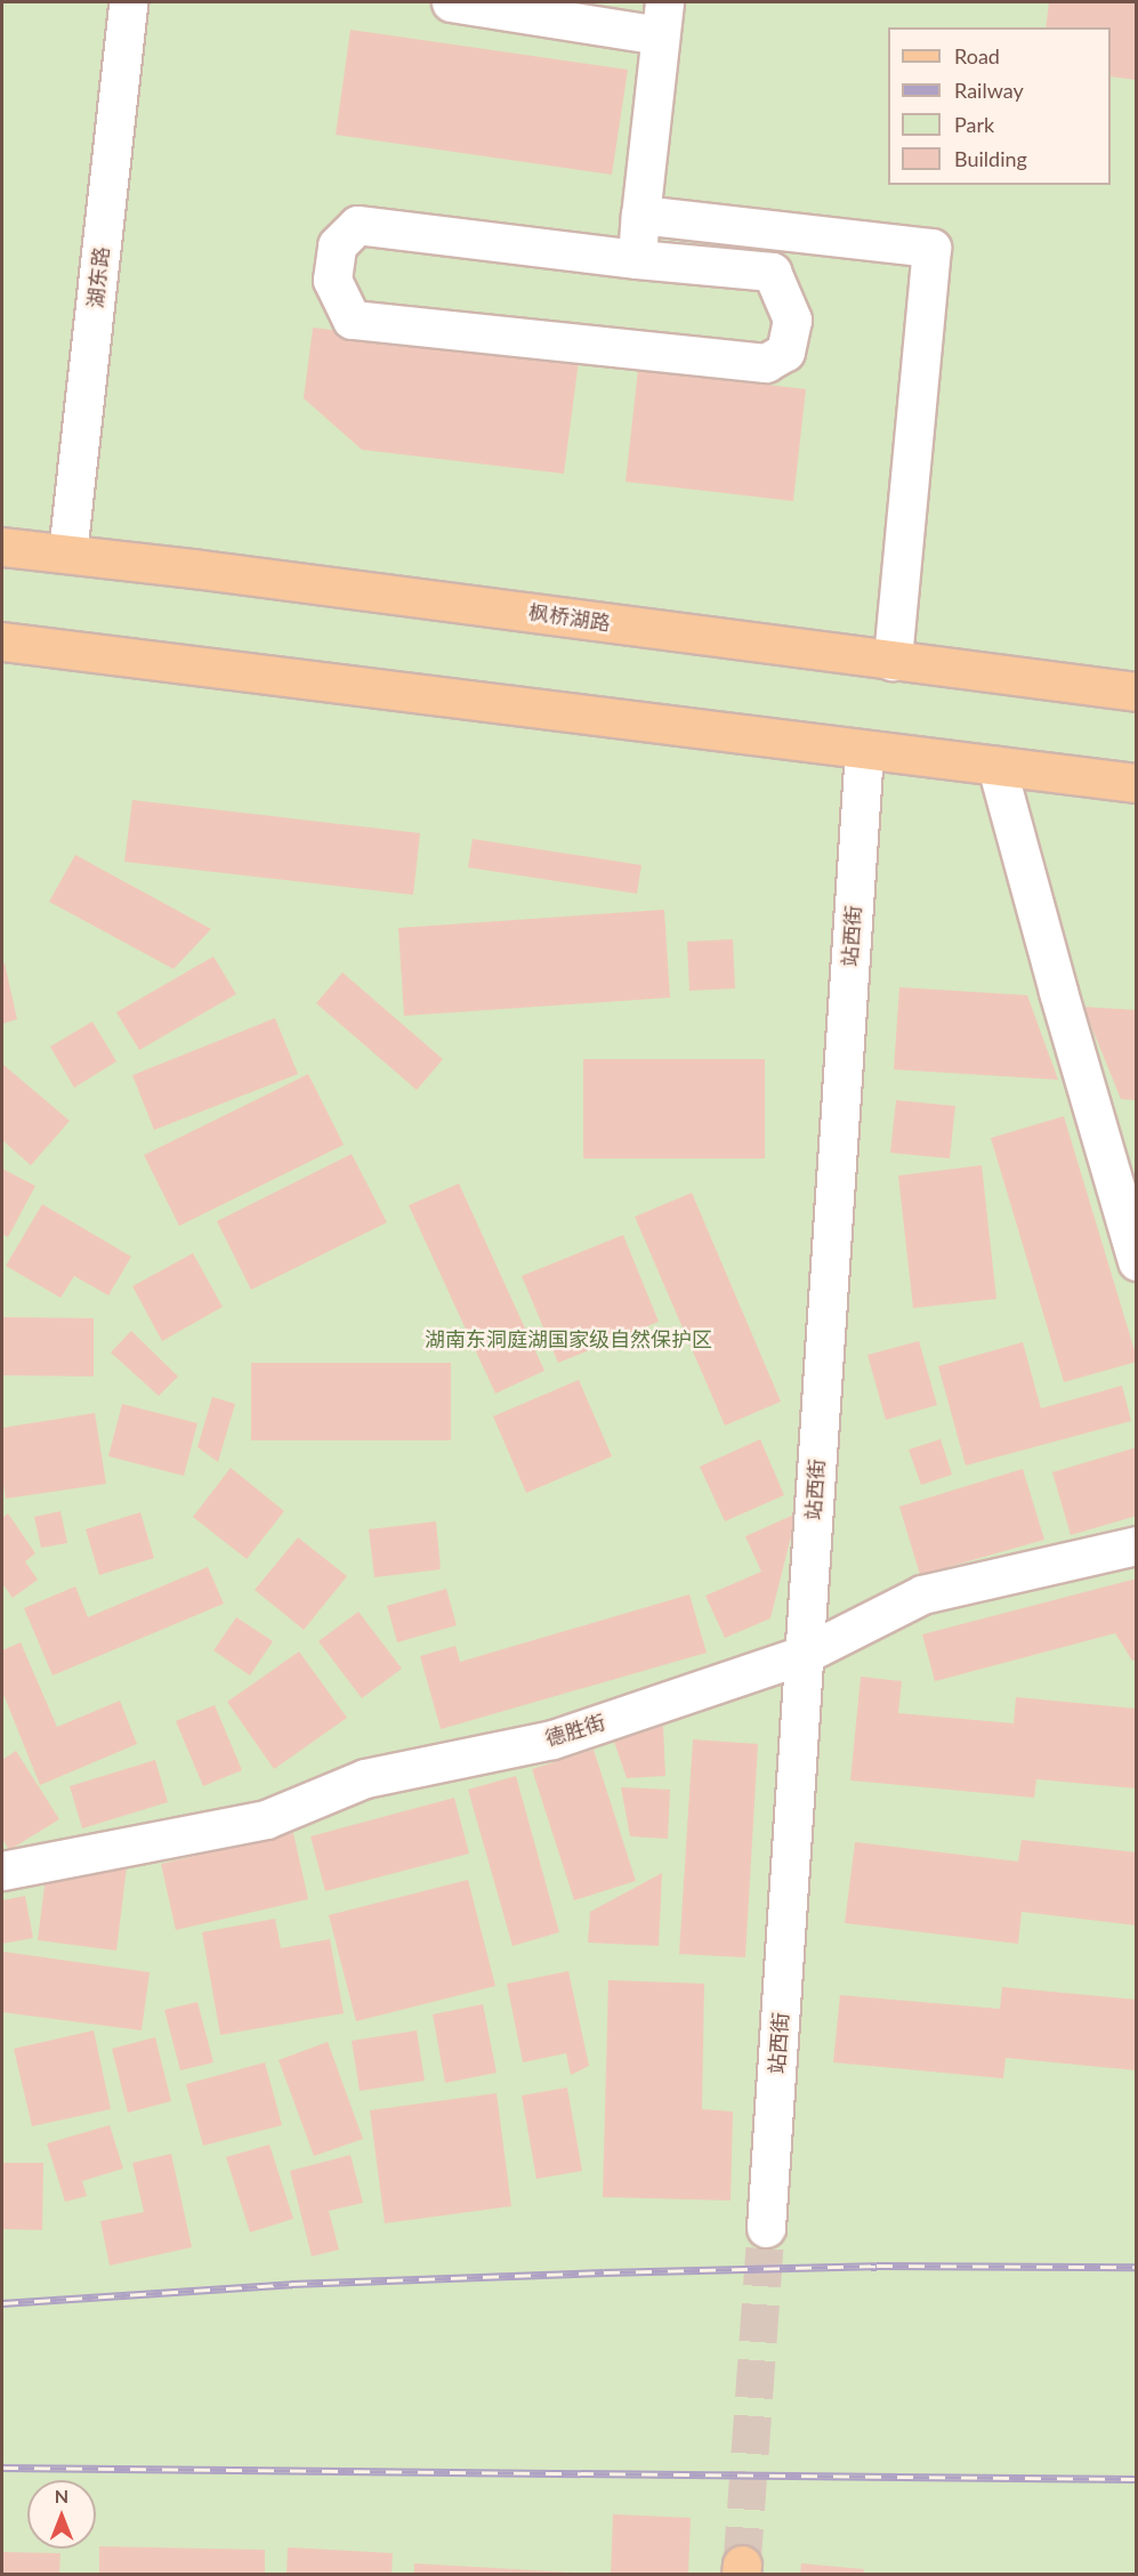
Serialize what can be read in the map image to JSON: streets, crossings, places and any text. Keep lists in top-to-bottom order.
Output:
{
  "streets": {
    "main road": ["枫桥湖路"],
    "street": ["湖东路", "站西街", "德胜街"]
  },
  "crossings": [
    ["湖东路", "枫桥湖路"],
    ["站西街", "德胜街"]
  ],
  "parks": ["湖南东洞庭湖国家级自然保护区"],
  "legend": [
    "Road",
    "Railway",
    "Park",
    "Building"
  ],
  "north": "top"
}
